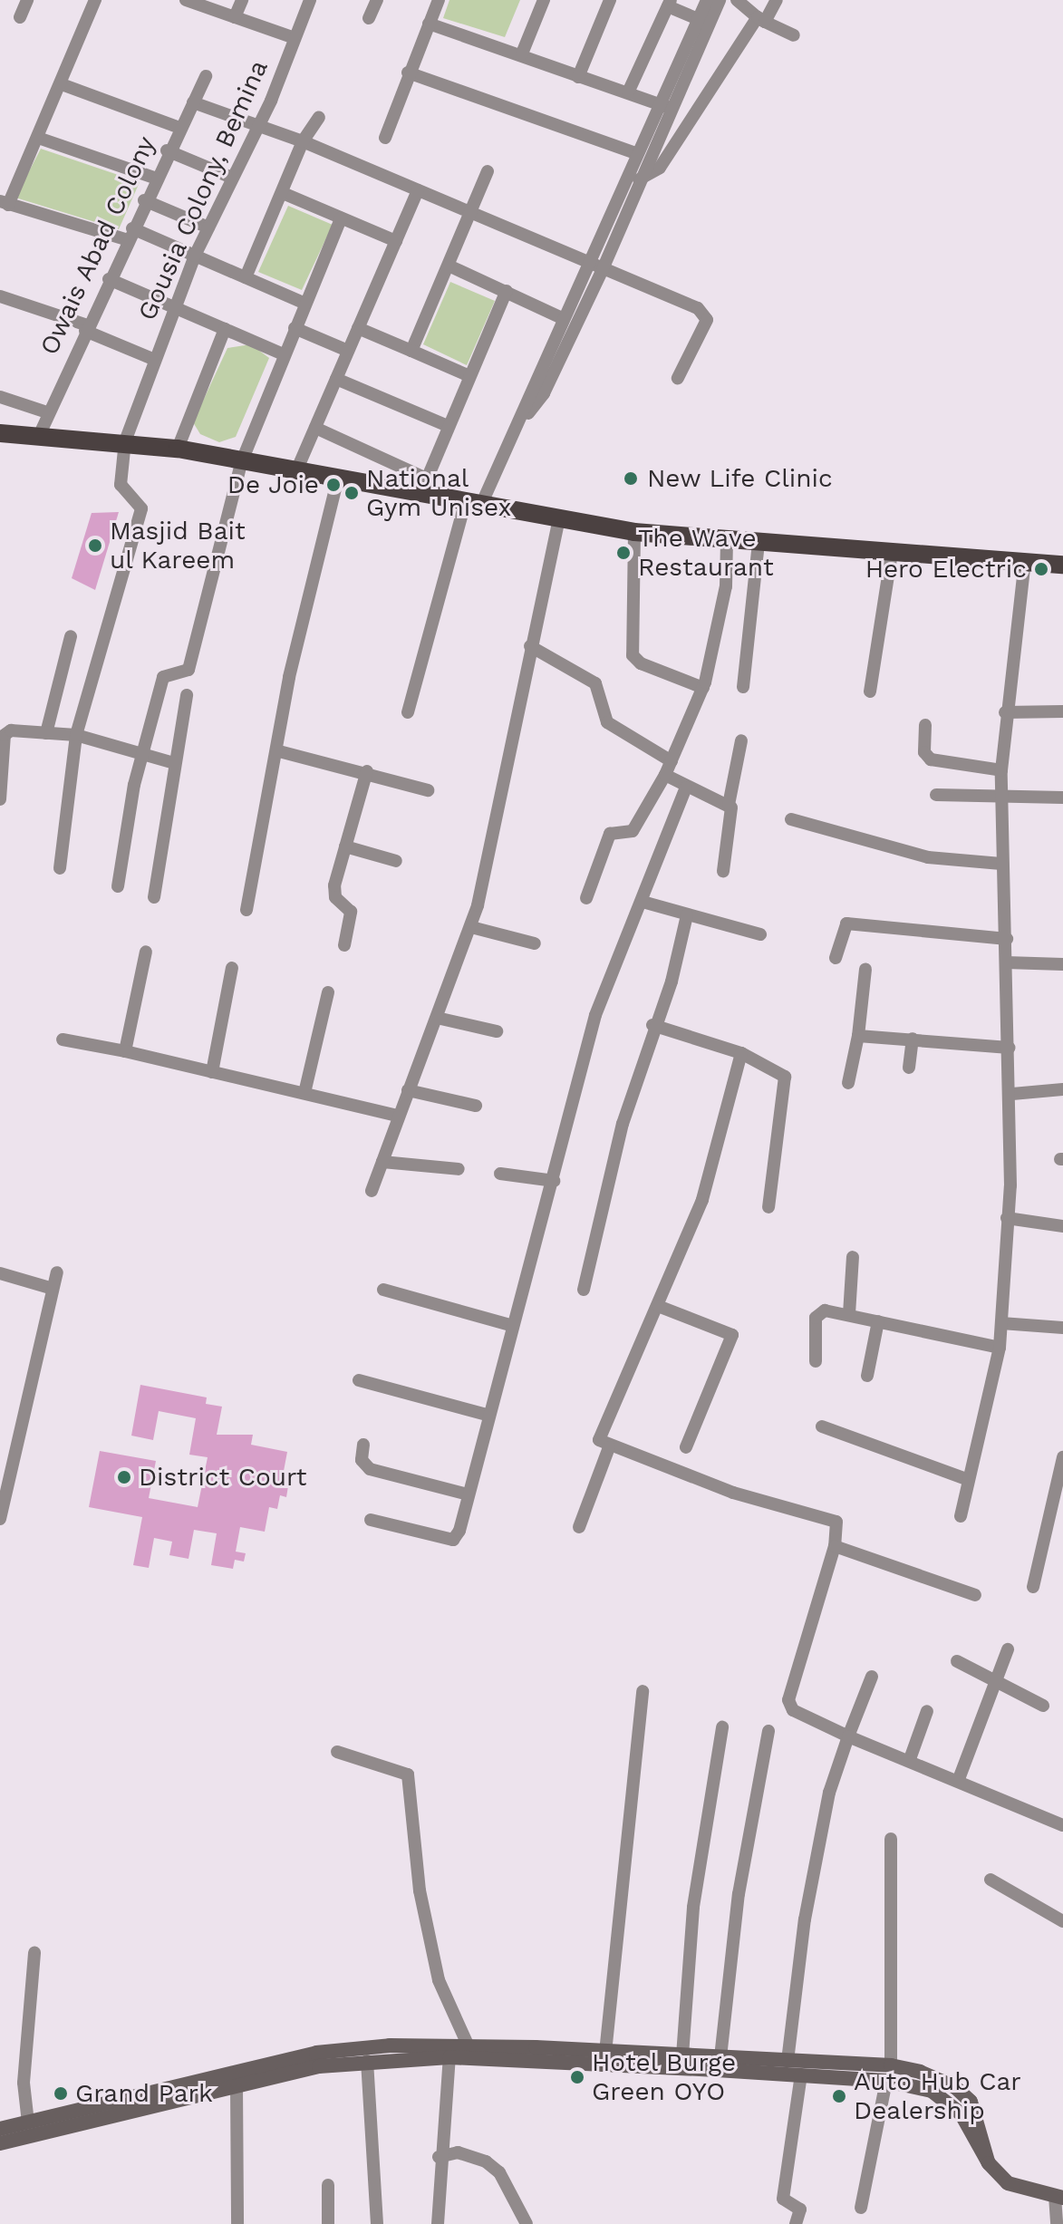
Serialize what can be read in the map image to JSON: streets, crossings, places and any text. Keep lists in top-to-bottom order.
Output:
{
  "streets": {
    "street": ["Gousia Colony, Bemina", "Owais Abad Colony"]
  },
  "places": [
    "New Life Clinic",
    "De Joie",
    "National Gym Unisex",
    "Masjid Bait ul Kareem",
    "The Wave Restaurant",
    "Hero Electric",
    "District Court",
    "Hotel Burge Green OYO",
    "Grand Park",
    "Auto Hub Car Dealership"
  ]
}
